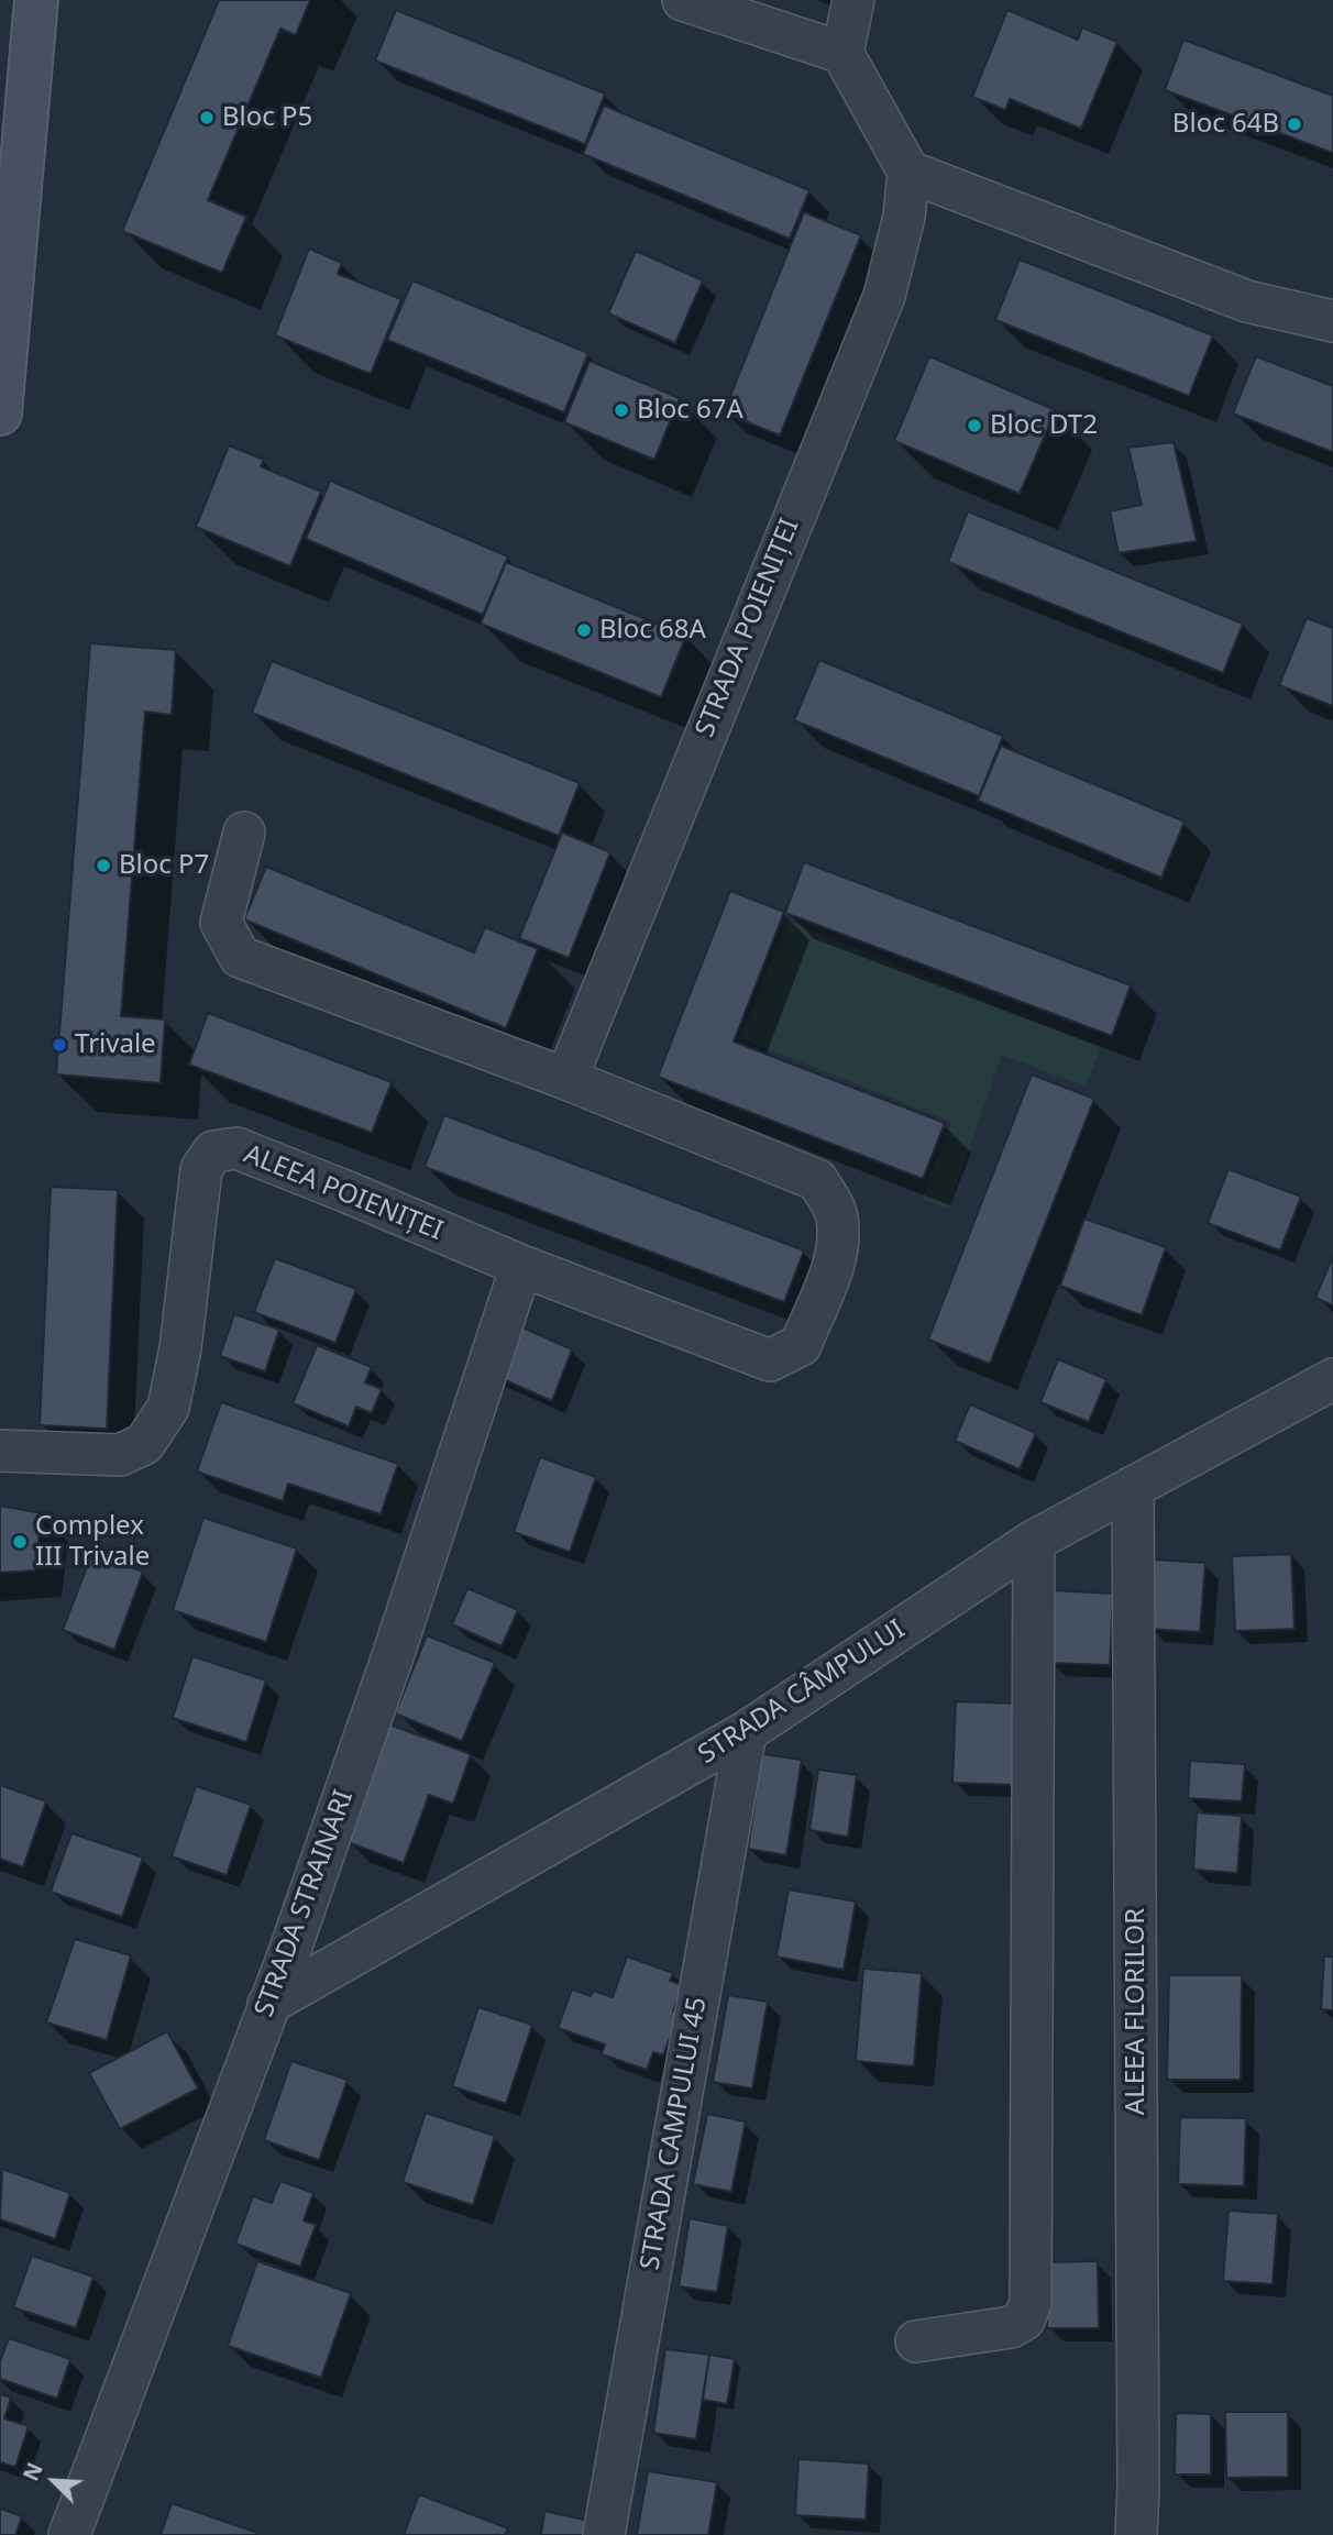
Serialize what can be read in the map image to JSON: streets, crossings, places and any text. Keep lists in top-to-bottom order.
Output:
{
  "streets": {
    "street": [
      "STRADA POIENIȚEI",
      "ALEEA POIENIȚEI",
      "STRADA CÂMPULUI",
      "STRADA STRAINARI",
      "ALEEA FLORILOR",
      "STRADA CAMPULUI 45"
    ]
  },
  "crossings": [
    ["STRADA POIENIȚEI", "ALEEA POIENIȚEI"],
    ["ALEEA POIENIȚEI", "STRADA STRAINARI"],
    ["STRADA CÂMPULUI", "STRADA STRAINARI"],
    ["STRADA CÂMPULUI", "ALEEA FLORILOR"],
    ["STRADA CÂMPULUI", "STRADA CAMPULUI 45"]
  ],
  "places": [
    "Bloc P5",
    "Bloc 64B",
    "Bloc 67A",
    "Bloc DT2",
    "Bloc 68A",
    "Bloc P7",
    "Trivale",
    "Complex III Trivale"
  ],
  "north": "top left"
}
